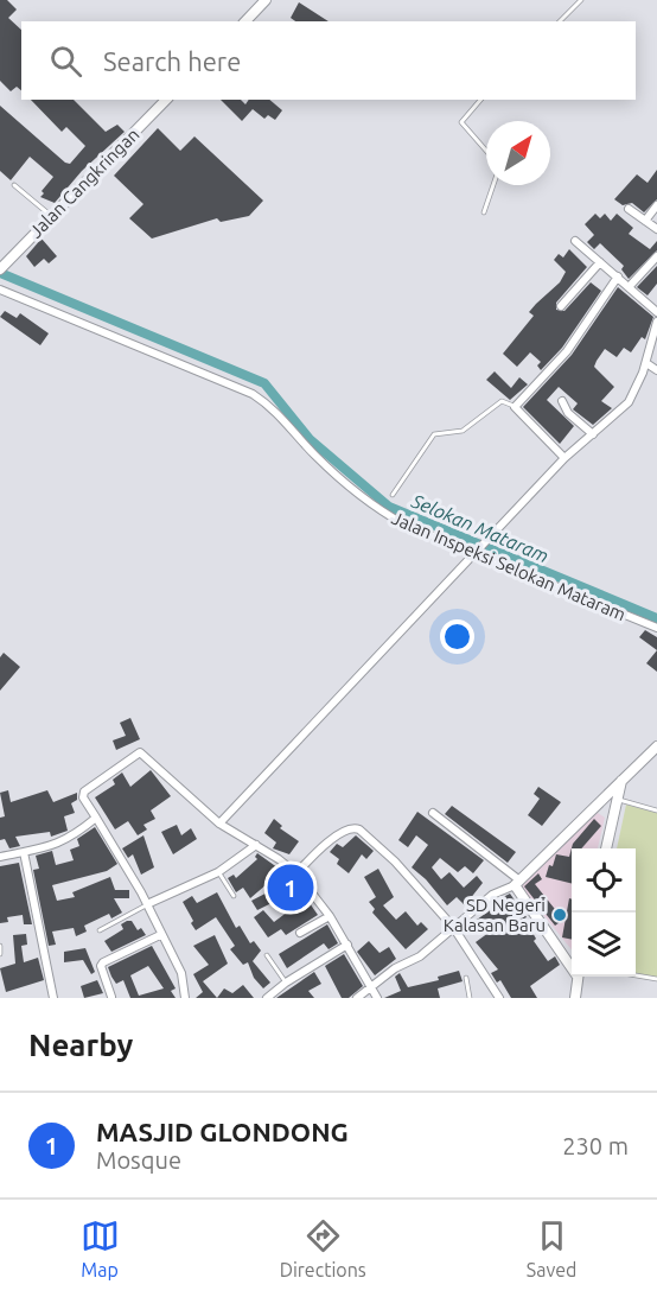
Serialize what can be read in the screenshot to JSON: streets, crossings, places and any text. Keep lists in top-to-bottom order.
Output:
{
  "streets": {
    "main road": ["Jalan Cangkringan"],
    "street": ["Jalan Inspeksi Selokan Mataram"]
  },
  "water": ["Selokan Mataram"],
  "places": ["SD Negeri Kalasan Baru"],
  "north": "top right",
  "page": {
    "search": "Search here",
    "pins": "1",
    "heading": "Nearby",
    "list": [
      {
        "mark": "1",
        "name": "MASJID GLONDONG",
        "note": "Mosque",
        "value": "230 m"
      }
    ],
    "nav": ["Map", "Directions", "Saved"]
  }
}
